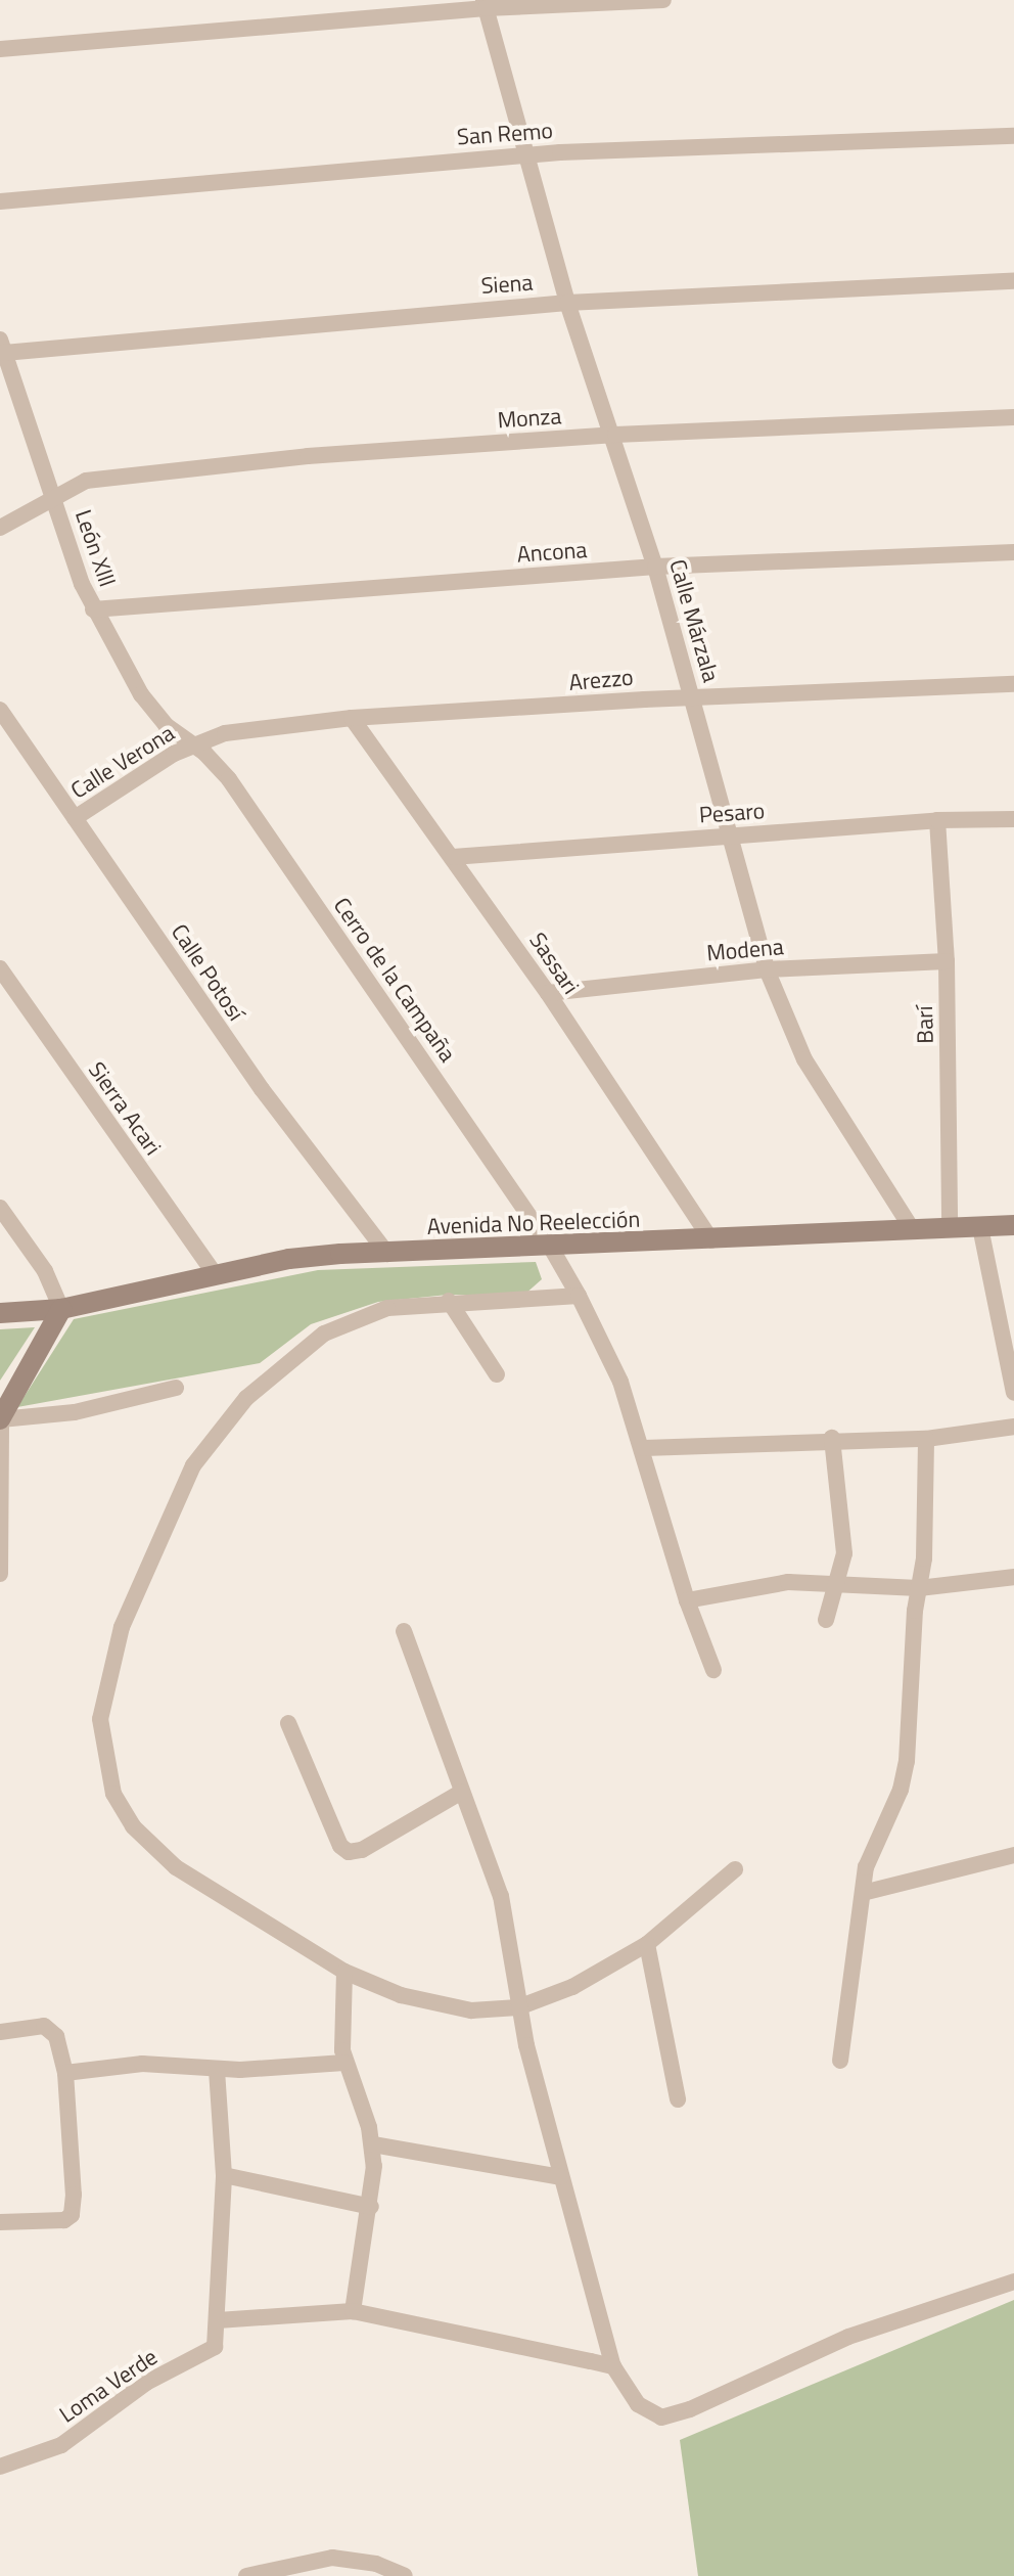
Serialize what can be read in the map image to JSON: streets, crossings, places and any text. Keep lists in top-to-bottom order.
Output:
{
  "streets": {
    "street": [
      "San Remo",
      "Siena",
      "Monza",
      "León Xlll",
      "Ancona",
      "Calle Márzala",
      "Arezzo",
      "Calle Verona",
      "Pesaro",
      "Modena",
      "Sassari",
      "Calle Potosí",
      "Cerro de la Campaña",
      "Barí",
      "Sierra Acari",
      "Avenida No Reelección",
      "Loma Verde"
    ]
  },
  "crossings": [
    ["San Remo", "Calle Márzala"],
    ["Siena", "León Xlll"],
    ["Siena", "Calle Márzala"],
    ["Monza", "León Xlll"],
    ["Monza", "Calle Márzala"],
    ["León Xlll", "Ancona"],
    ["León Xlll", "Arezzo"],
    ["León Xlll", "Calle Verona"],
    ["León Xlll", "Cerro de la Campaña"],
    ["Ancona", "Calle Márzala"],
    ["Calle Márzala", "Arezzo"],
    ["Calle Márzala", "Pesaro"],
    ["Calle Márzala", "Modena"],
    ["Calle Márzala", "Avenida No Reelección"],
    ["Arezzo", "Calle Verona"],
    ["Arezzo", "Sassari"],
    ["Arezzo", "Cerro de la Campaña"],
    ["Calle Verona", "Calle Potosí"],
    ["Calle Verona", "Cerro de la Campaña"],
    ["Pesaro", "Sassari"],
    ["Pesaro", "Barí"],
    ["Modena", "Sassari"],
    ["Modena", "Barí"],
    ["Sassari", "Avenida No Reelección"],
    ["Calle Potosí", "Avenida No Reelección"],
    ["Cerro de la Campaña", "Avenida No Reelección"],
    ["Barí", "Avenida No Reelección"],
    ["Sierra Acari", "Avenida No Reelección"]
  ]
}
